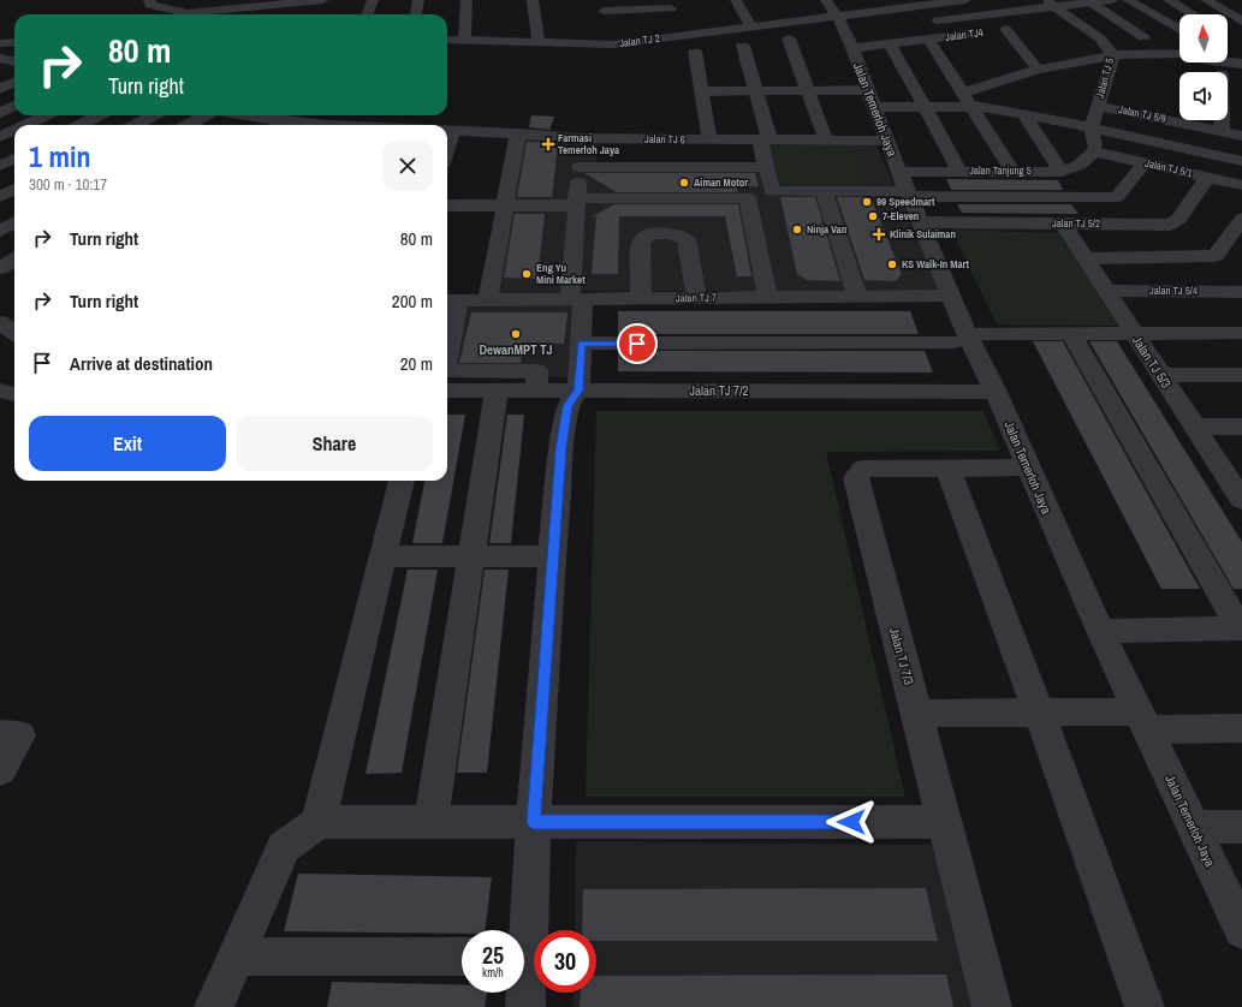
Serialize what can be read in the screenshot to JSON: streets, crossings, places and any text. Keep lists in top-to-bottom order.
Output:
{
  "streets": {
    "street": [
      "Jalan TJ4",
      "Jalan TJ 2",
      "Jalan TJ 5",
      "Jalan Temerloh Jaya",
      "Jalan TJ 5/9",
      "Jalan TJ 6",
      "Jalan TJ 5/1",
      "Jalan Tanjung 5",
      "Jalan TJ 5/2",
      "Jalan TJ 5/4",
      "Jalan TJ 7",
      "Jalan TJ 5/3",
      "Jalan TJ 7/2",
      "Jalan TJ 7/3"
    ]
  },
  "crossings": [
    ["Jalan TJ4", "Jalan TJ 2"],
    ["Jalan TJ4", "Jalan Temerloh Jaya"],
    ["Jalan TJ 2", "Jalan Temerloh Jaya"],
    ["Jalan TJ 5", "Jalan TJ 5/9"],
    ["Jalan TJ 5", "Jalan TJ 5/1"],
    ["Jalan TJ 5", "Jalan Tanjung 5"],
    ["Jalan Temerloh Jaya", "Jalan TJ 6"],
    ["Jalan Temerloh Jaya", "Jalan Tanjung 5"],
    ["Jalan Temerloh Jaya", "Jalan TJ 5/2"],
    ["Jalan Temerloh Jaya", "Jalan TJ 7"],
    ["Jalan Temerloh Jaya", "Jalan TJ 7/2"],
    ["Jalan Temerloh Jaya", "Jalan TJ 7/3"],
    ["Jalan TJ 6", "Jalan Tanjung 5"],
    ["Jalan TJ 5/1", "Jalan Tanjung 5"],
    ["Jalan TJ 5/1", "Jalan TJ 5/2"],
    ["Jalan TJ 5/2", "Jalan TJ 5/3"],
    ["Jalan TJ 5/4", "Jalan TJ 5/3"]
  ],
  "places": {
    "health": ["Farmasi Temerloh Jaya", "Klinik Sulaiman"],
    "other": [
      "Aiman Motor",
      "99 Speedmart",
      "7-Eleven",
      "Ninja Van",
      "KS Walk-In Mart",
      "Eng Yu Mini Market",
      "DewanMPT TJ"
    ]
  },
  "north": "top",
  "page": {
    "turn": ["80 m", "Turn right"],
    "heading": ["1 min", "300 m · 10:17"],
    "list": [
      {
        "name": "Turn right",
        "value": "80 m"
      },
      {
        "name": "Turn right",
        "value": "200 m"
      },
      {
        "name": "Arrive at destination",
        "value": "20 m"
      }
    ],
    "buttons": ["Exit", "Share"],
    "speed": "25 km/h",
    "limit": "30"
  }
}
